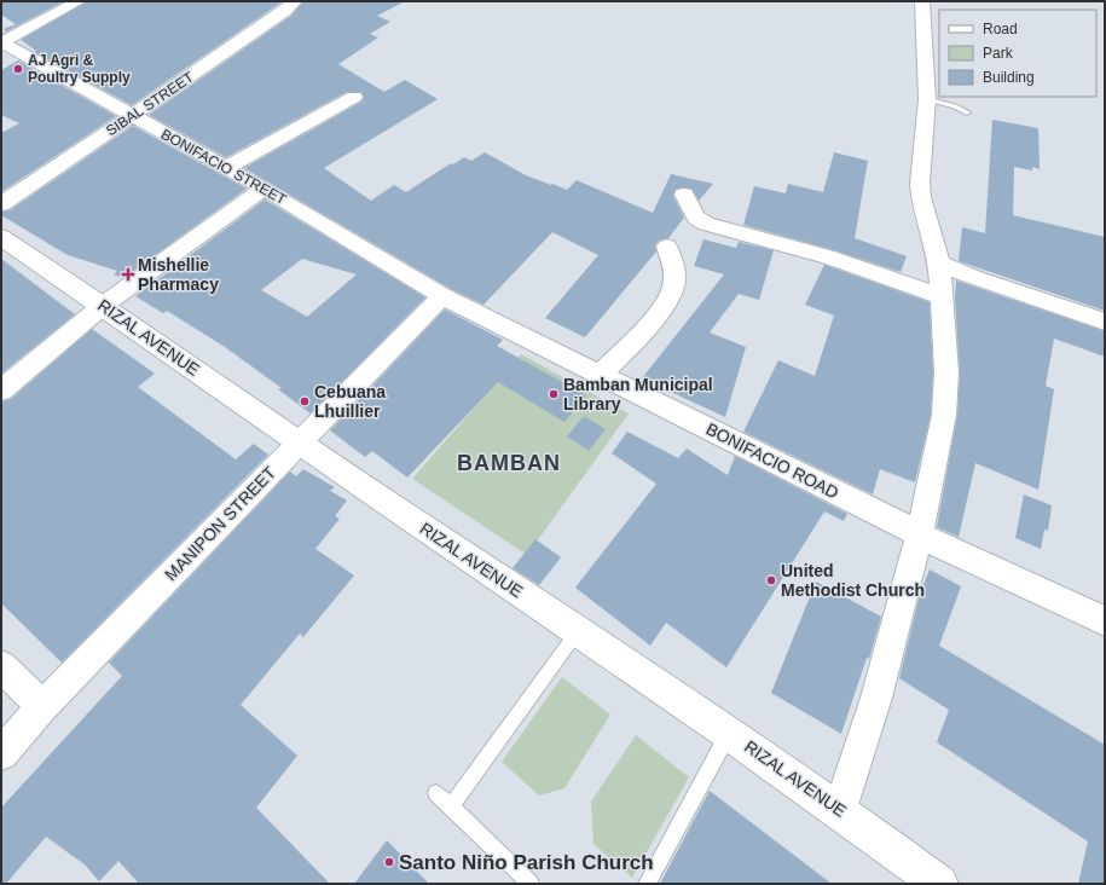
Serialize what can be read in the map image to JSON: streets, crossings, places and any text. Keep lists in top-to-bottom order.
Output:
{
  "streets": {
    "street": [
      "SIBAL STREET",
      "BONIFACIO STREET",
      "RIZAL AVENUE",
      "BONIFACIO ROAD",
      "MANIPON STREET"
    ]
  },
  "crossings": [
    ["SIBAL STREET", "BONIFACIO STREET"],
    ["BONIFACIO STREET", "BONIFACIO ROAD"],
    ["BONIFACIO STREET", "MANIPON STREET"],
    ["RIZAL AVENUE", "MANIPON STREET"],
    ["BONIFACIO ROAD", "MANIPON STREET"]
  ],
  "districts": ["BAMBAN"],
  "places": {
    "other": [
      "AJ Agri & Poultry Supply",
      "Bamban Municipal Library",
      "Cebuana Lhuillier",
      "United Methodist Church",
      "Santo Niño Parish Church"
    ],
    "health": ["Mishellie Pharmacy"]
  },
  "legend": ["Road", "Park", "Building"]
}
